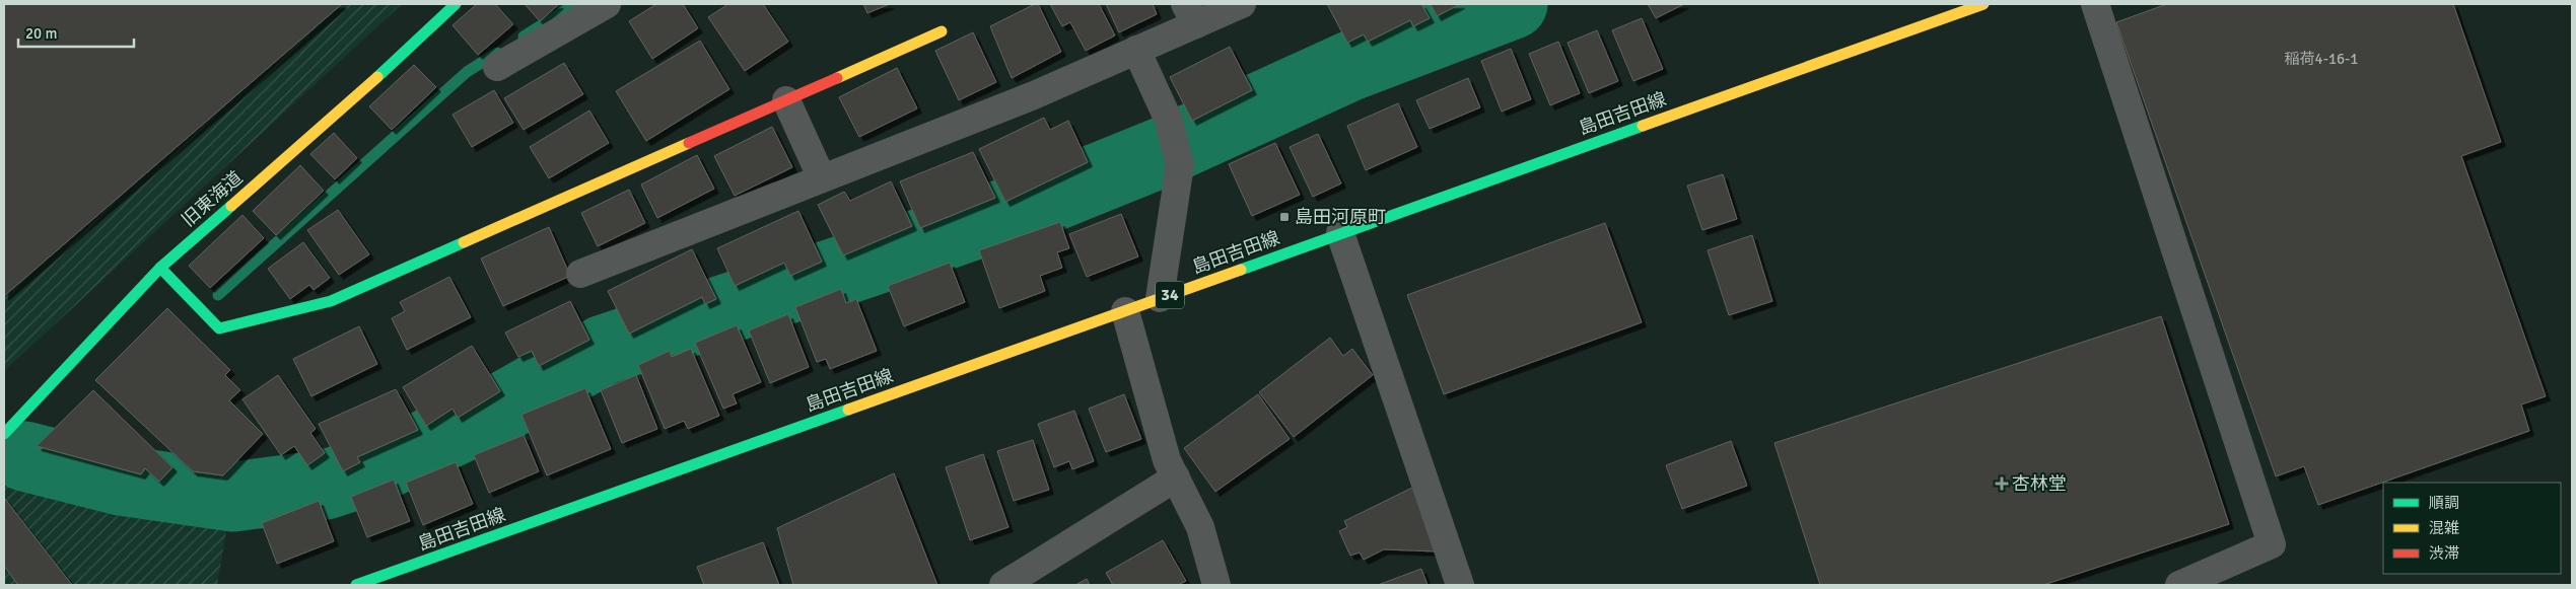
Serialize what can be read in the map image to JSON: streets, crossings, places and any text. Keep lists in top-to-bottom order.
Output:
{
  "streets": {
    "main road": ["島田吉田線", "旧東海道", "34"]
  },
  "places": {
    "transit": ["島田河原町"],
    "health": ["杏林堂"]
  },
  "house_numbers": ["稲荷4-16-1"],
  "legend": ["順調", "混雑", "渋滞"],
  "scale_bar": "20 m"
}
